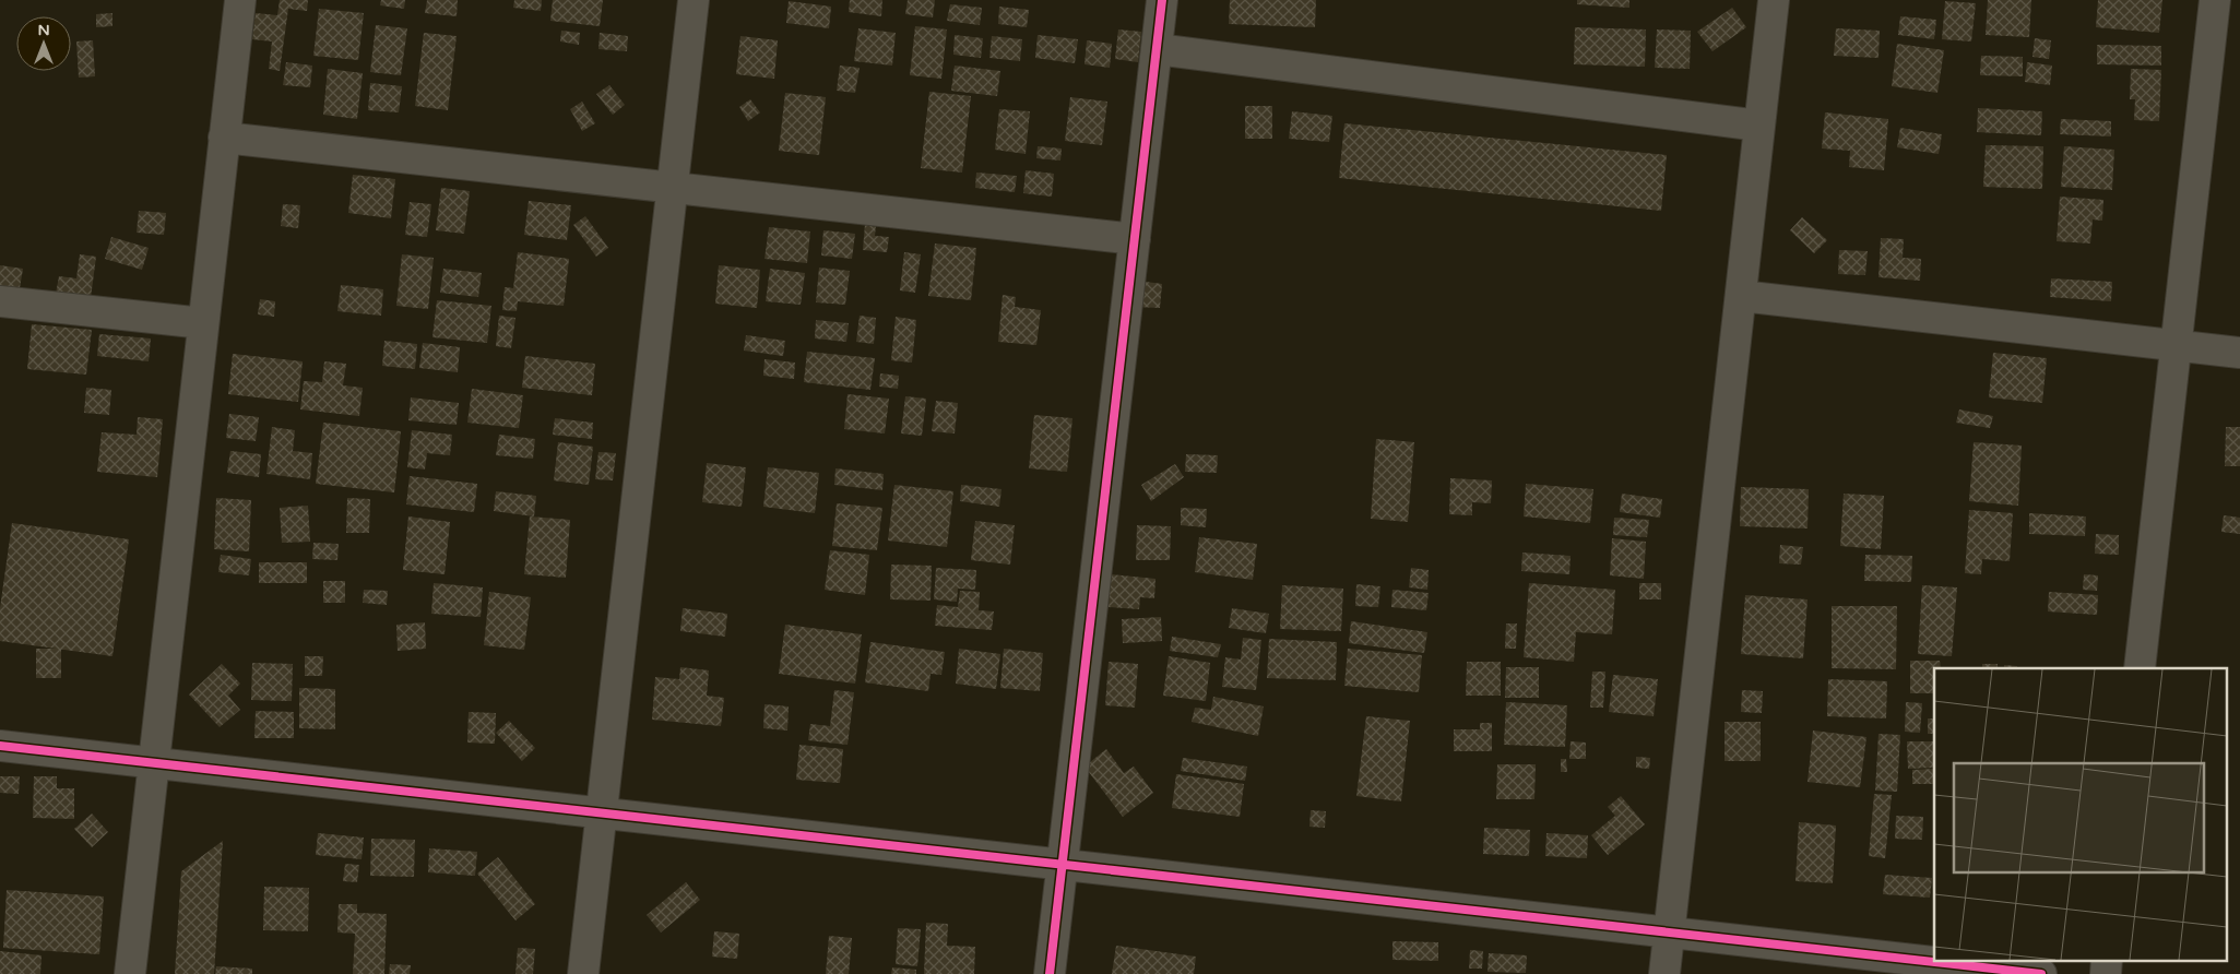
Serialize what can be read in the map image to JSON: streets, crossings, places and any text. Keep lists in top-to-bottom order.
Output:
{
  "north": "top"
}
